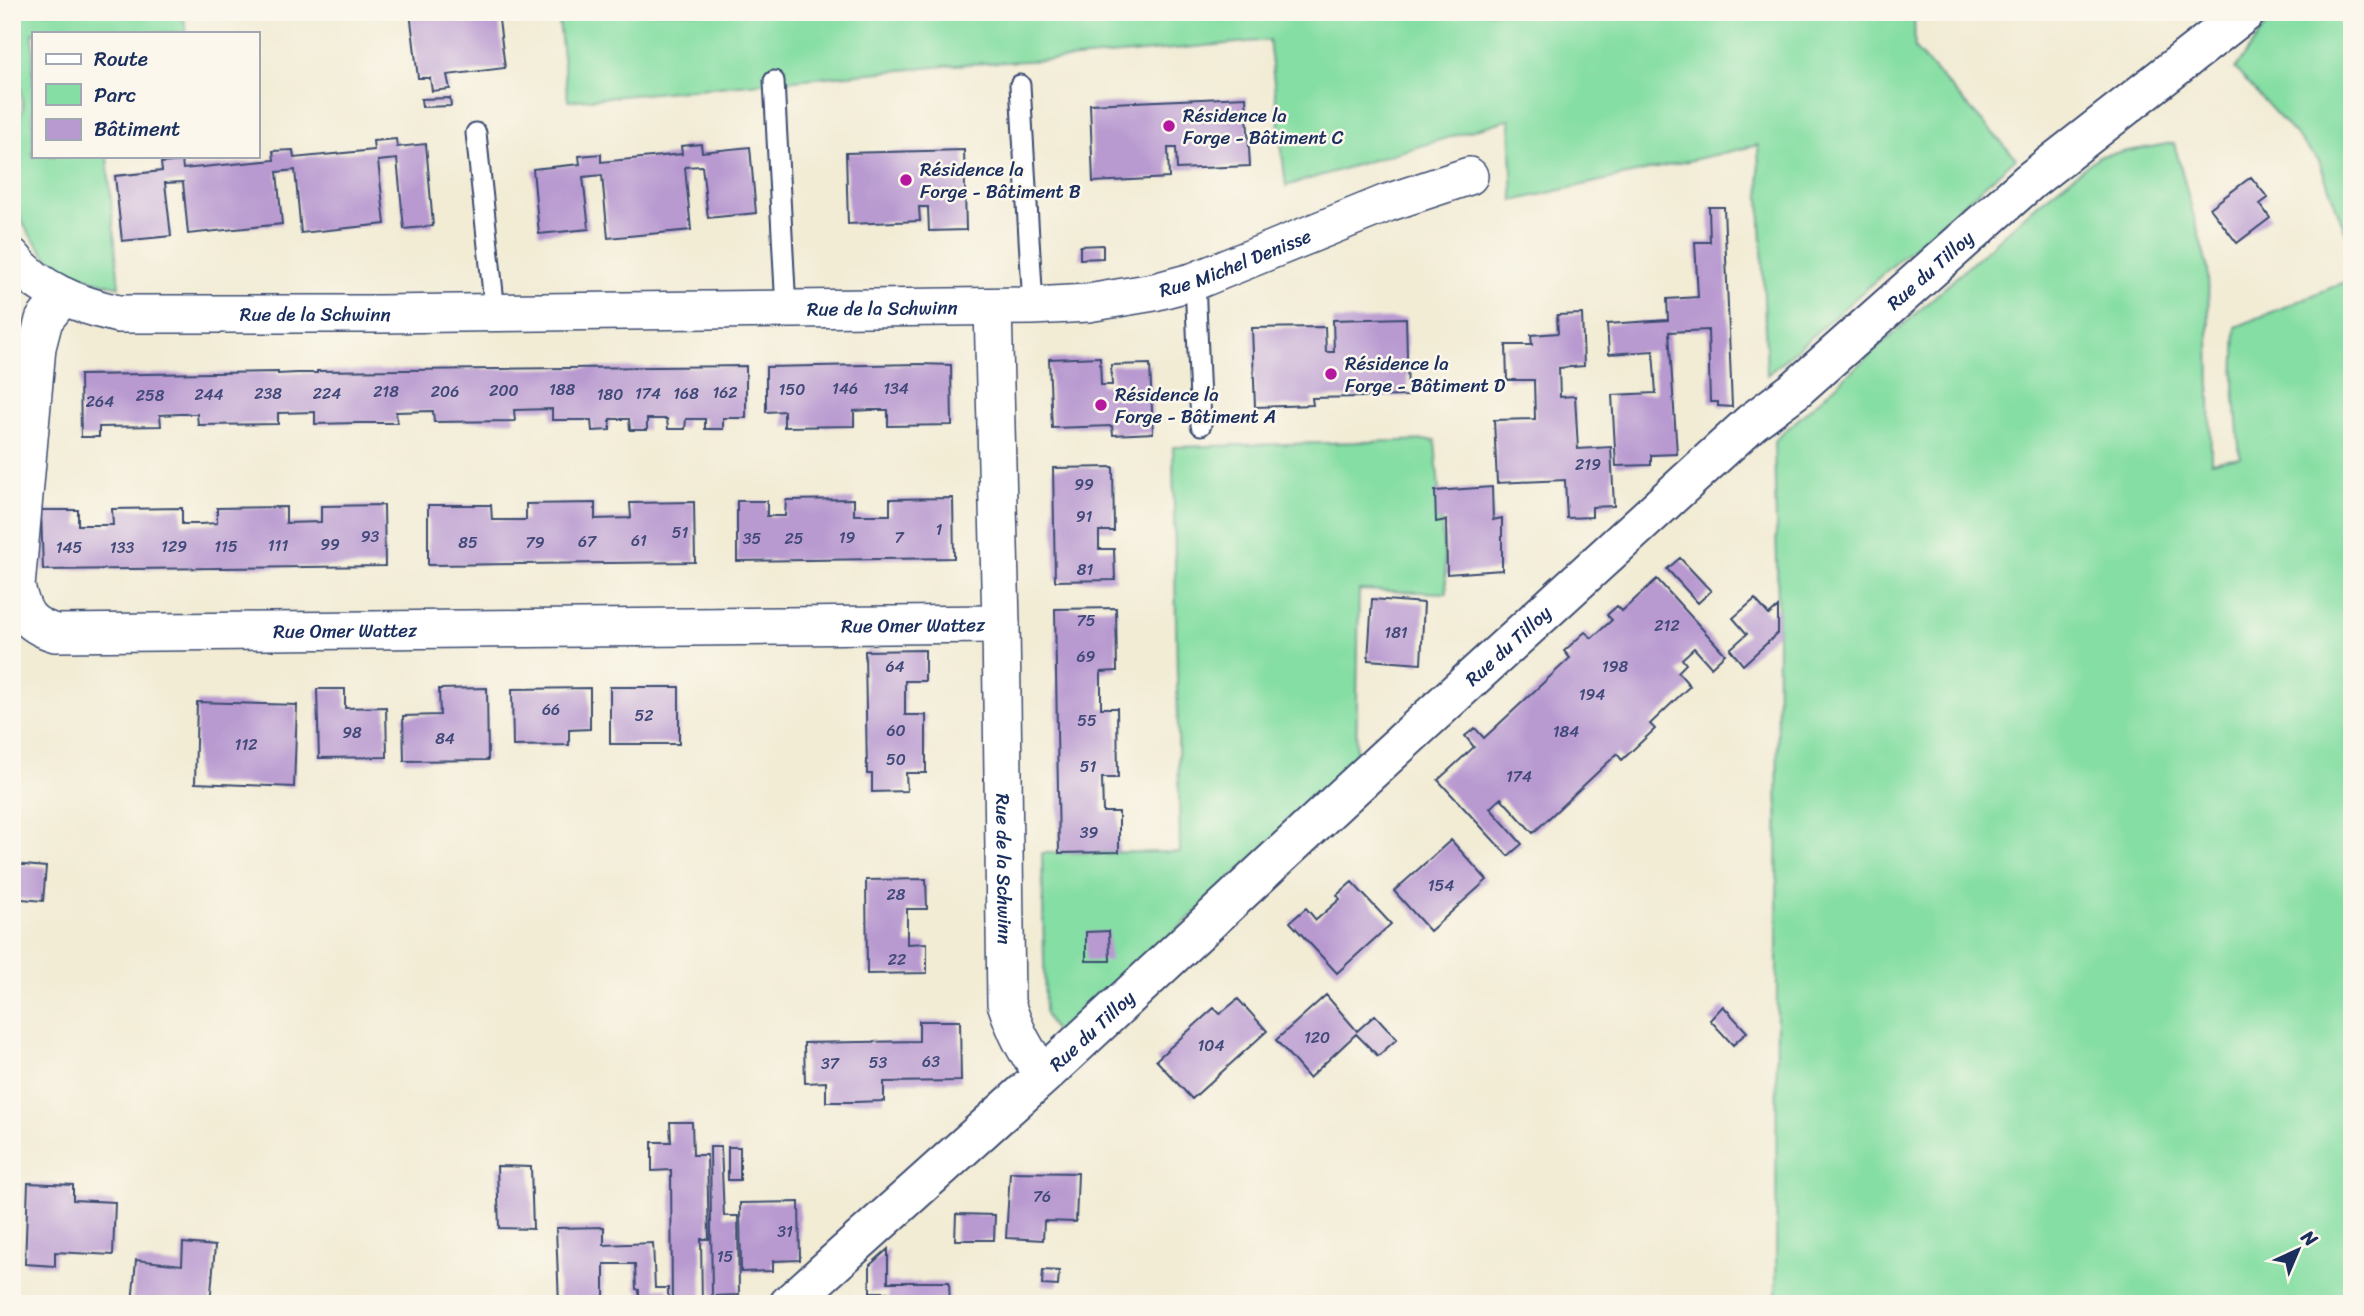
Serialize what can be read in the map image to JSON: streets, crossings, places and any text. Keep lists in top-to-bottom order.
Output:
{
  "streets": {
    "street": [
      "Rue Michel Denisse",
      "Rue du Tilloy",
      "Rue de la Schwinn",
      "Rue Omer Wattez"
    ]
  },
  "crossings": [
    ["Rue Michel Denisse", "Rue de la Schwinn"],
    ["Rue du Tilloy", "Rue de la Schwinn"],
    ["Rue de la Schwinn", "Rue Omer Wattez"]
  ],
  "places": [
    "Résidence la Forge - Bâtiment C",
    "Résidence la Forge - Bâtiment B",
    "Résidence la Forge - Bâtiment D",
    "Résidence la Forge - Bâtiment A"
  ],
  "house_numbers": [
    "146",
    "134",
    "188",
    "150",
    "200",
    "218",
    "206",
    "162",
    "238",
    "224",
    "174",
    "168",
    "244",
    "180",
    "258",
    "264",
    "219",
    "99",
    "91",
    "1",
    "51",
    "93",
    "19",
    "7",
    "35",
    "25",
    "61",
    "67",
    "85",
    "79",
    "99",
    "111",
    "129",
    "115",
    "145",
    "133",
    "81",
    "75",
    "212",
    "181",
    "69",
    "64",
    "198",
    "194",
    "66",
    "52",
    "55",
    "60",
    "184",
    "98",
    "84",
    "112",
    "50",
    "51",
    "174",
    "39",
    "154",
    "28",
    "22",
    "120",
    "104",
    "63",
    "53",
    "37",
    "76",
    "31",
    "15"
  ],
  "legend": ["Route", "Parc", "Bâtiment"],
  "north": "top right"
}
